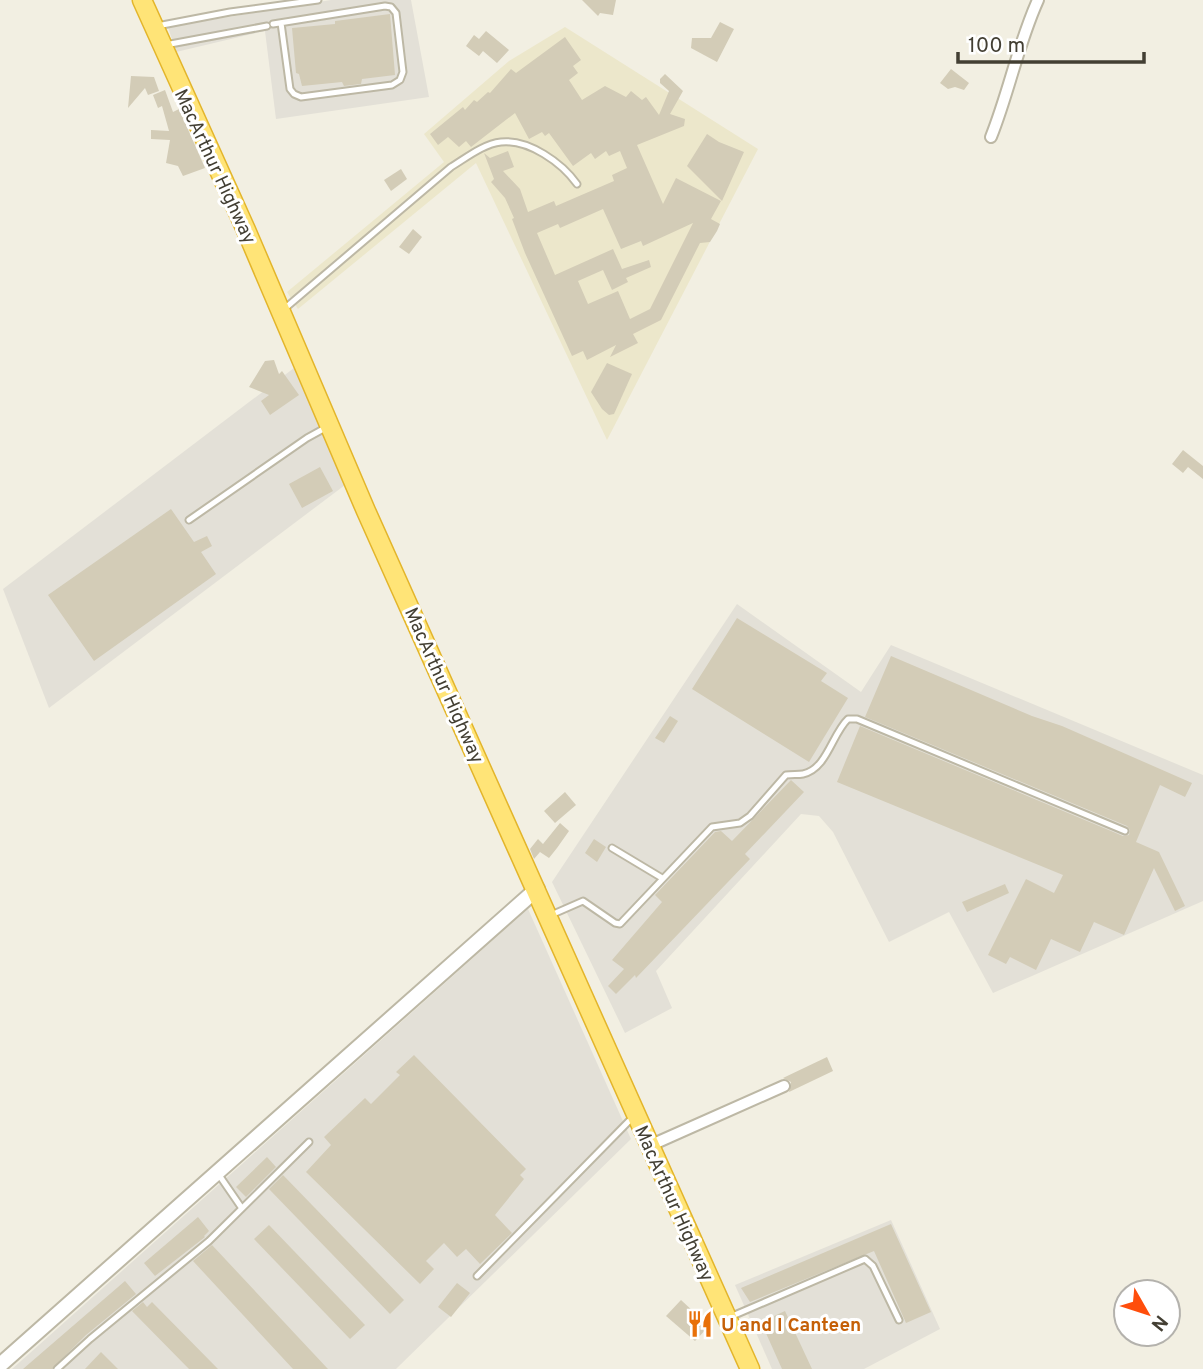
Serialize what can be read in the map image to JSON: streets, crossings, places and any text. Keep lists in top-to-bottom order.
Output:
{
  "streets": {
    "highway": ["MacArthur Highway"]
  },
  "places": {
    "restaurant": ["U and I Canteen"]
  },
  "scale_bar": "100 m",
  "north": "bottom right"
}
